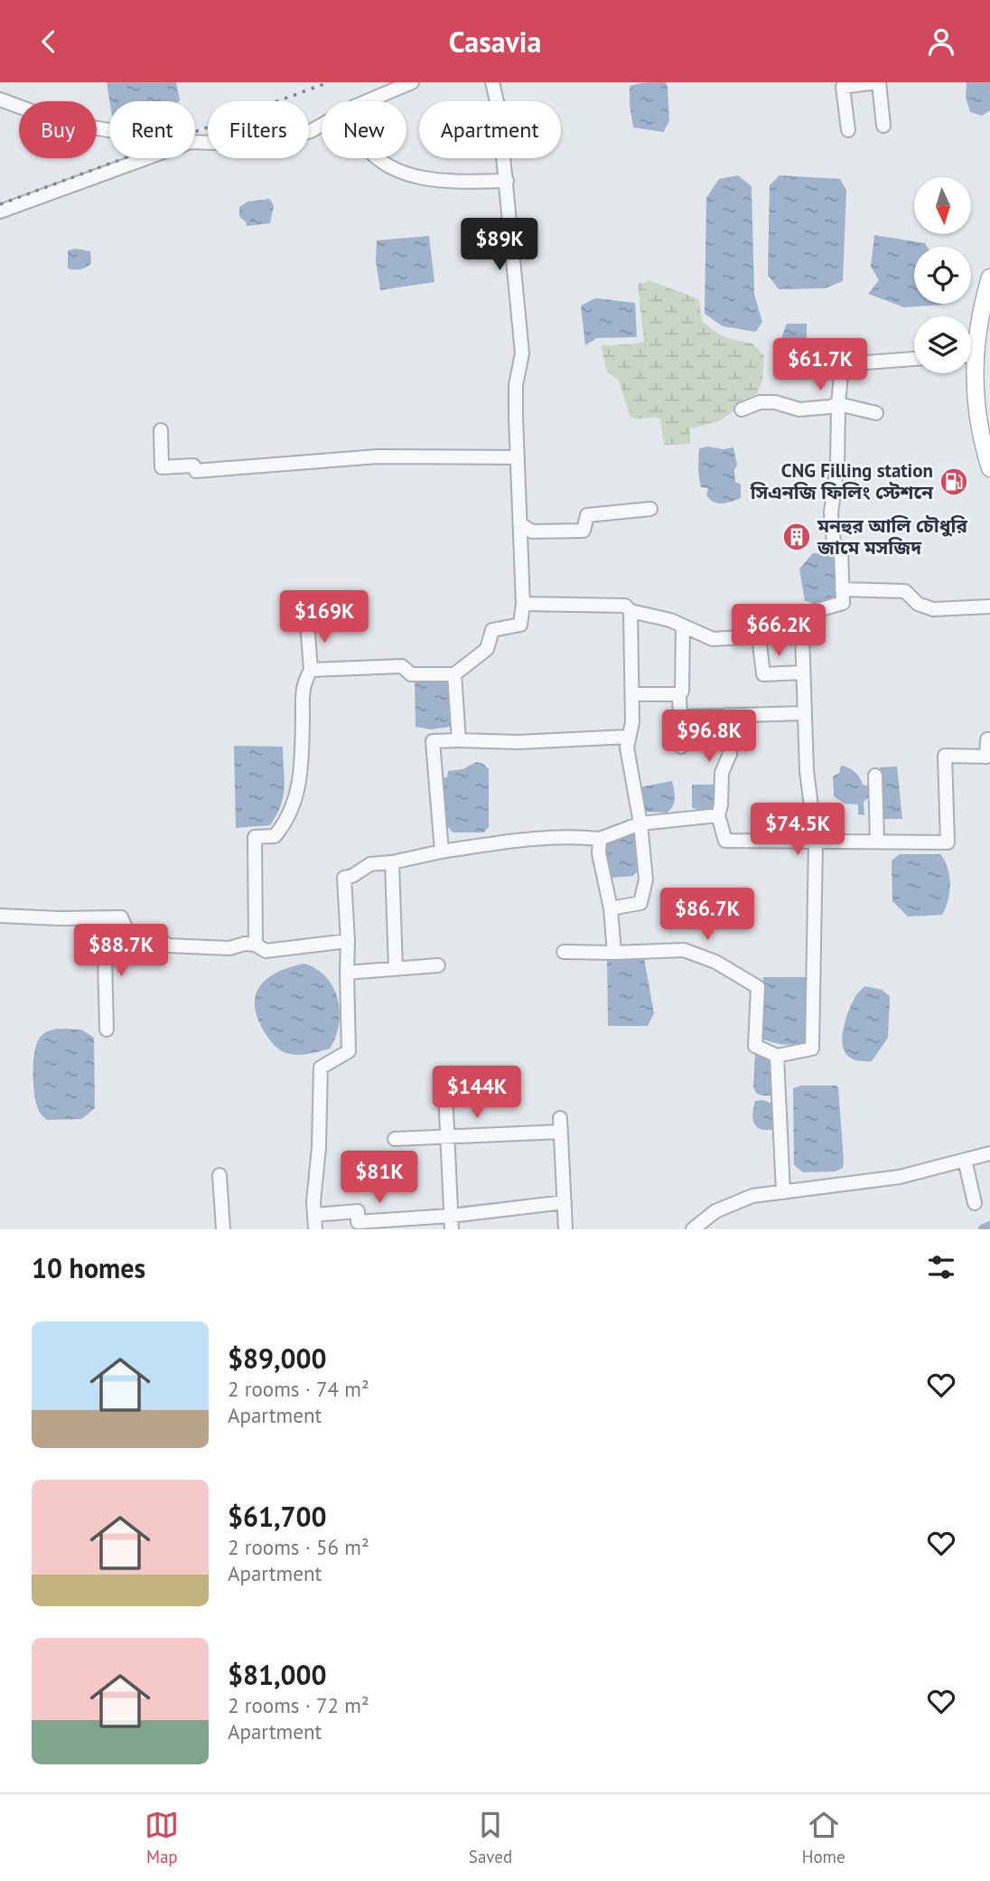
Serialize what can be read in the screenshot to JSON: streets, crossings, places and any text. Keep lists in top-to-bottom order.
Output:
{
  "places": {
    "fuel station": ["CNG Filling station সিএনজি ফিলিং স্টেশনে"],
    "building": ["মনহুর আলি চৌধুরি জামে মসজিদ"]
  },
  "north": "bottom",
  "page": {
    "header": "Casavia",
    "chip": [
      "Buy",
      "Rent",
      "Filters",
      "New",
      "Apartment"
    ],
    "price": [
      "$89K",
      "$61.7K",
      "$169K",
      "$66.2K",
      "$96.8K",
      "$74.5K",
      "$86.7K",
      "$88.7K",
      "$144K",
      "$81K"
    ],
    "heading": "10 homes",
    "list": [
      {
        "name": "$89,000",
        "note": "2 rooms · 74 m² · Apartment"
      },
      {
        "name": "$61,700",
        "note": "2 rooms · 56 m² · Apartment"
      },
      {
        "name": "$81,000",
        "note": "2 rooms · 72 m² · Apartment"
      }
    ],
    "tabs": ["Map", "Saved", "Home"]
  }
}
